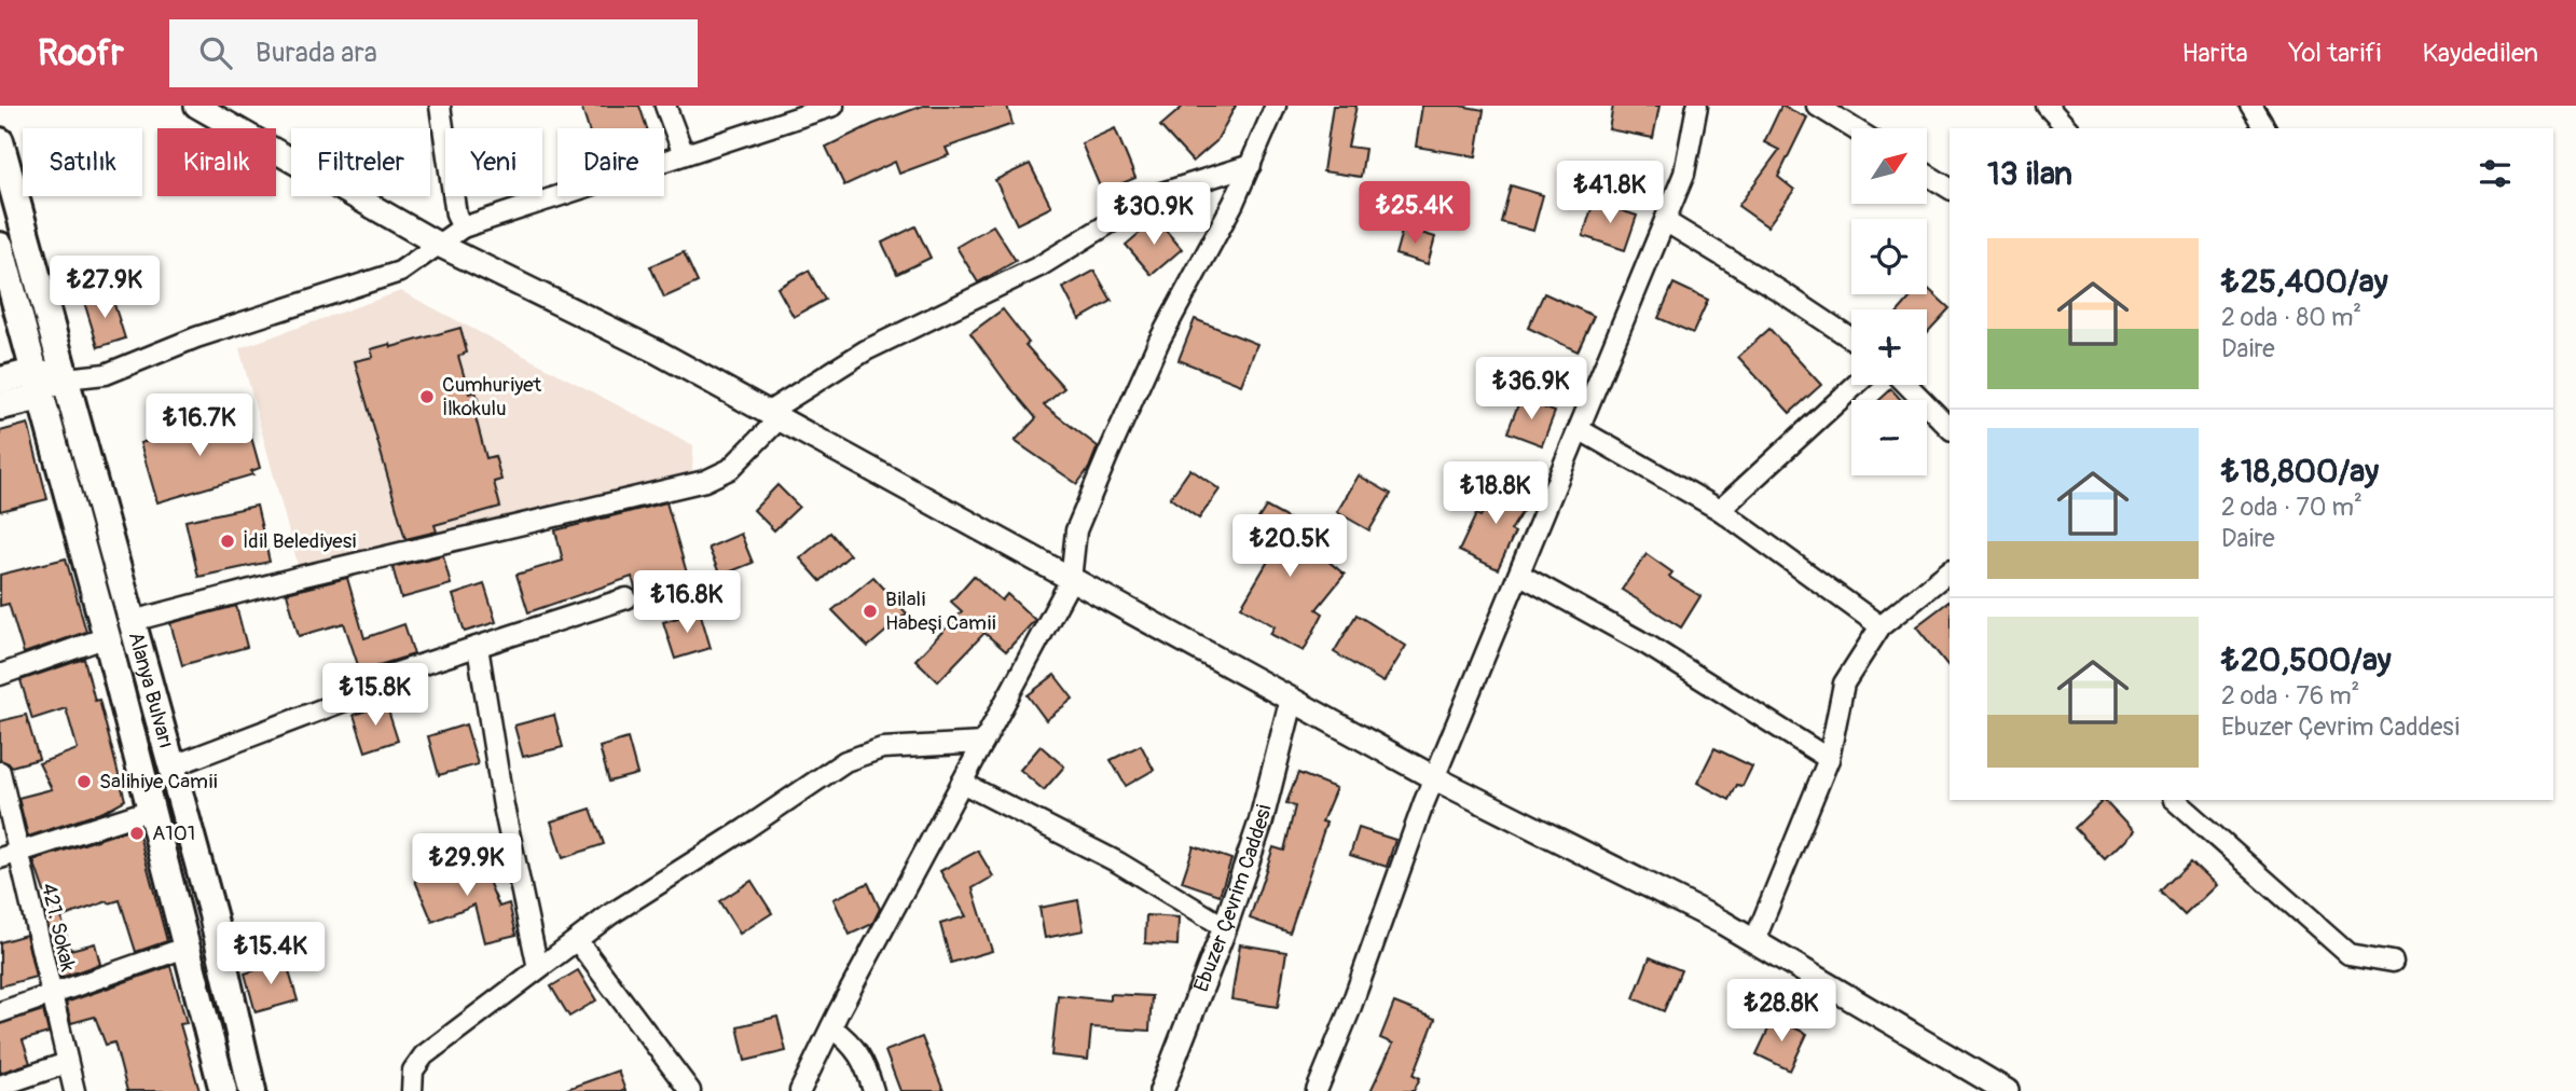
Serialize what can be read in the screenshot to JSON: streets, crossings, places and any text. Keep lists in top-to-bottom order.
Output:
{
  "streets": {
    "main road": ["Alanya Bulvarı"],
    "street": ["Ebuzer Çevrim Caddesi", "421. Sokak"]
  },
  "places": [
    "Cumhuriyet İlkokulu",
    "İdil Belediyesi",
    "Bilali Habeşi Camii",
    "Salihiye Camii",
    "A101"
  ],
  "north": "top right",
  "page": {
    "header": "Roofr",
    "search": "Burada ara",
    "nav": ["Harita", "Yol tarifi", "Kaydedilen"],
    "map_buttons": ["+", "−"],
    "chip": [
      "Satılık",
      "Kiralık",
      "Filtreler",
      "Yeni",
      "Daire"
    ],
    "heading": "13 ilan",
    "price": [
      "₺41.8K",
      "₺25.4K",
      "₺30.9K",
      "₺27.9K",
      "₺36.9K",
      "₺16.7K",
      "₺18.8K",
      "₺20.5K",
      "₺16.8K",
      "₺15.8K",
      "₺29.9K",
      "₺15.4K",
      "₺28.8K"
    ],
    "list": [
      {
        "name": "₺25,400/ay",
        "note": "2 oda · 80 m² · Daire"
      },
      {
        "name": "₺18,800/ay",
        "note": "2 oda · 70 m² · Daire"
      },
      {
        "name": "₺20,500/ay",
        "note": "2 oda · 76 m² · Ebuzer Çevrim Caddesi"
      }
    ]
  }
}
